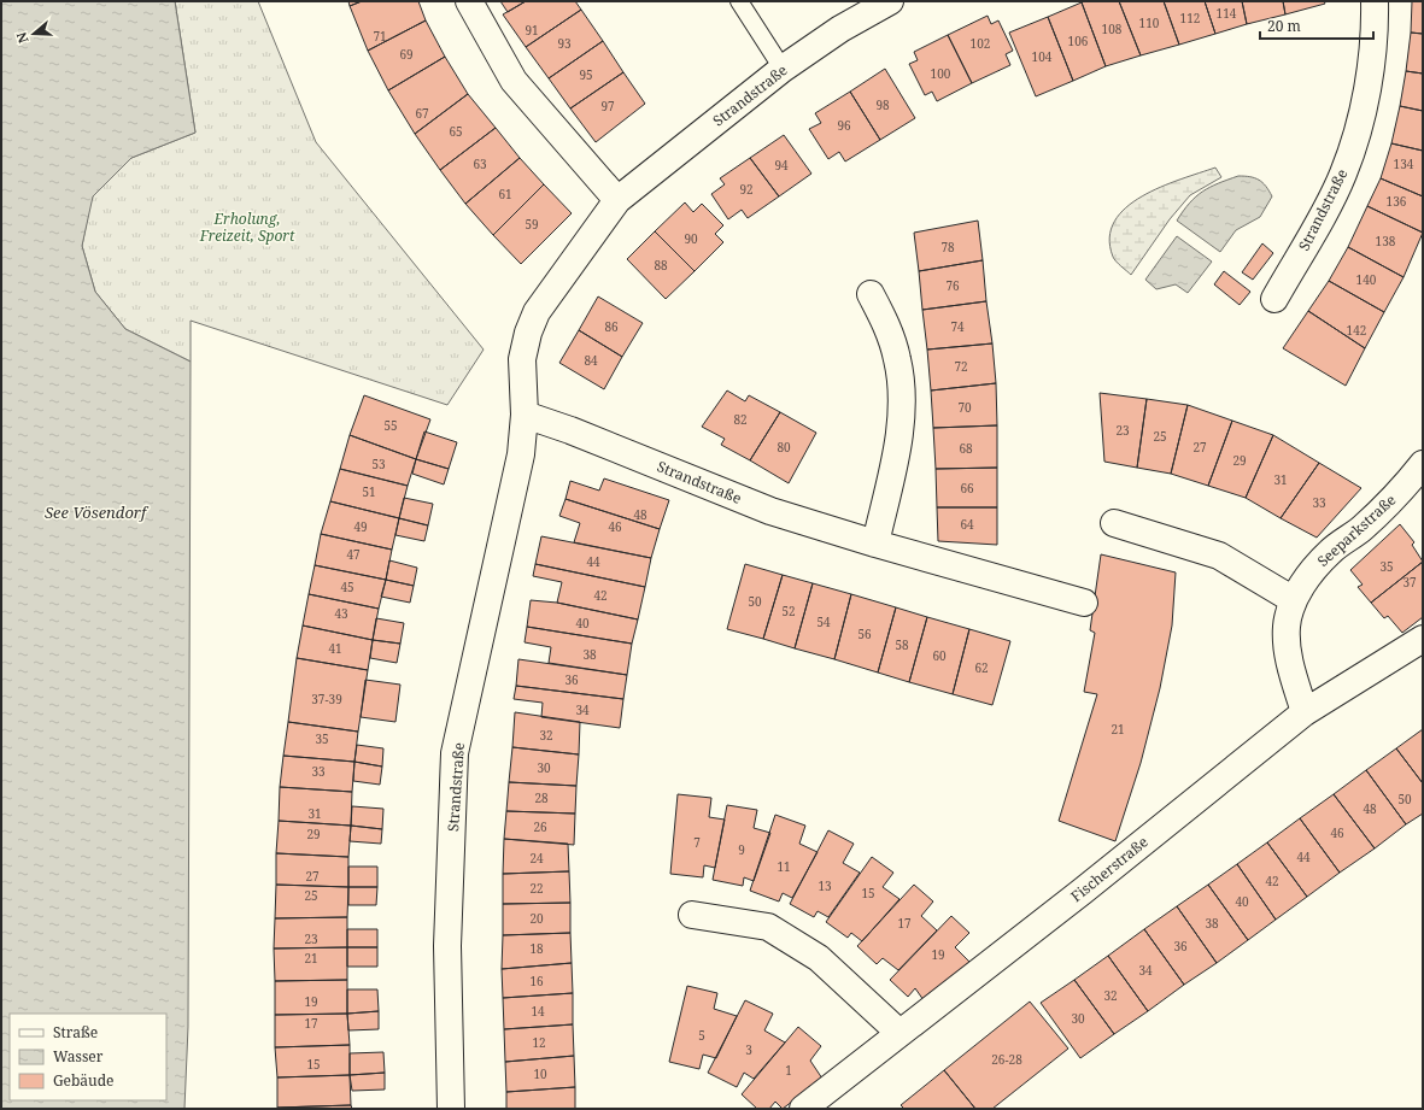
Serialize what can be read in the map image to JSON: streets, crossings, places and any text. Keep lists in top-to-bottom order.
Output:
{
  "streets": {
    "street": ["Strandstraße", "Seeparkstraße", "Fischerstraße"]
  },
  "crossings": [
    ["Seeparkstraße", "Fischerstraße"]
  ],
  "water": ["See Vösendorf"],
  "parks": ["Erholung, Freizeit, Sport"],
  "house_numbers": [
    "114",
    "112",
    "110",
    "108",
    "91",
    "71",
    "106",
    "93",
    "102",
    "69",
    "104",
    "100",
    "95",
    "98",
    "97",
    "67",
    "96",
    "65",
    "63",
    "134",
    "94",
    "92",
    "61",
    "136",
    "59",
    "90",
    "138",
    "78",
    "88",
    "140",
    "76",
    "86",
    "74",
    "142",
    "84",
    "72",
    "70",
    "82",
    "55",
    "23",
    "25",
    "80",
    "27",
    "68",
    "29",
    "53",
    "31",
    "66",
    "51",
    "33",
    "48",
    "64",
    "49",
    "46",
    "47",
    "44",
    "35",
    "37",
    "45",
    "42",
    "50",
    "52",
    "43",
    "54",
    "40",
    "56",
    "58",
    "41",
    "38",
    "60",
    "62",
    "36",
    "37-39",
    "34",
    "21",
    "32",
    "35",
    "30",
    "33",
    "28",
    "50",
    "48",
    "31",
    "26",
    "46",
    "29",
    "7",
    "9",
    "44",
    "24",
    "11",
    "27",
    "42",
    "13",
    "22",
    "15",
    "25",
    "40",
    "20",
    "17",
    "38",
    "23",
    "36",
    "18",
    "19",
    "21",
    "34",
    "16",
    "32",
    "19",
    "14",
    "30",
    "17",
    "5",
    "12",
    "3",
    "26-28",
    "15",
    "1",
    "10"
  ],
  "legend": ["Straße", "Wasser", "Gebäude"],
  "scale_bar": "20 m",
  "north": "left"
}
